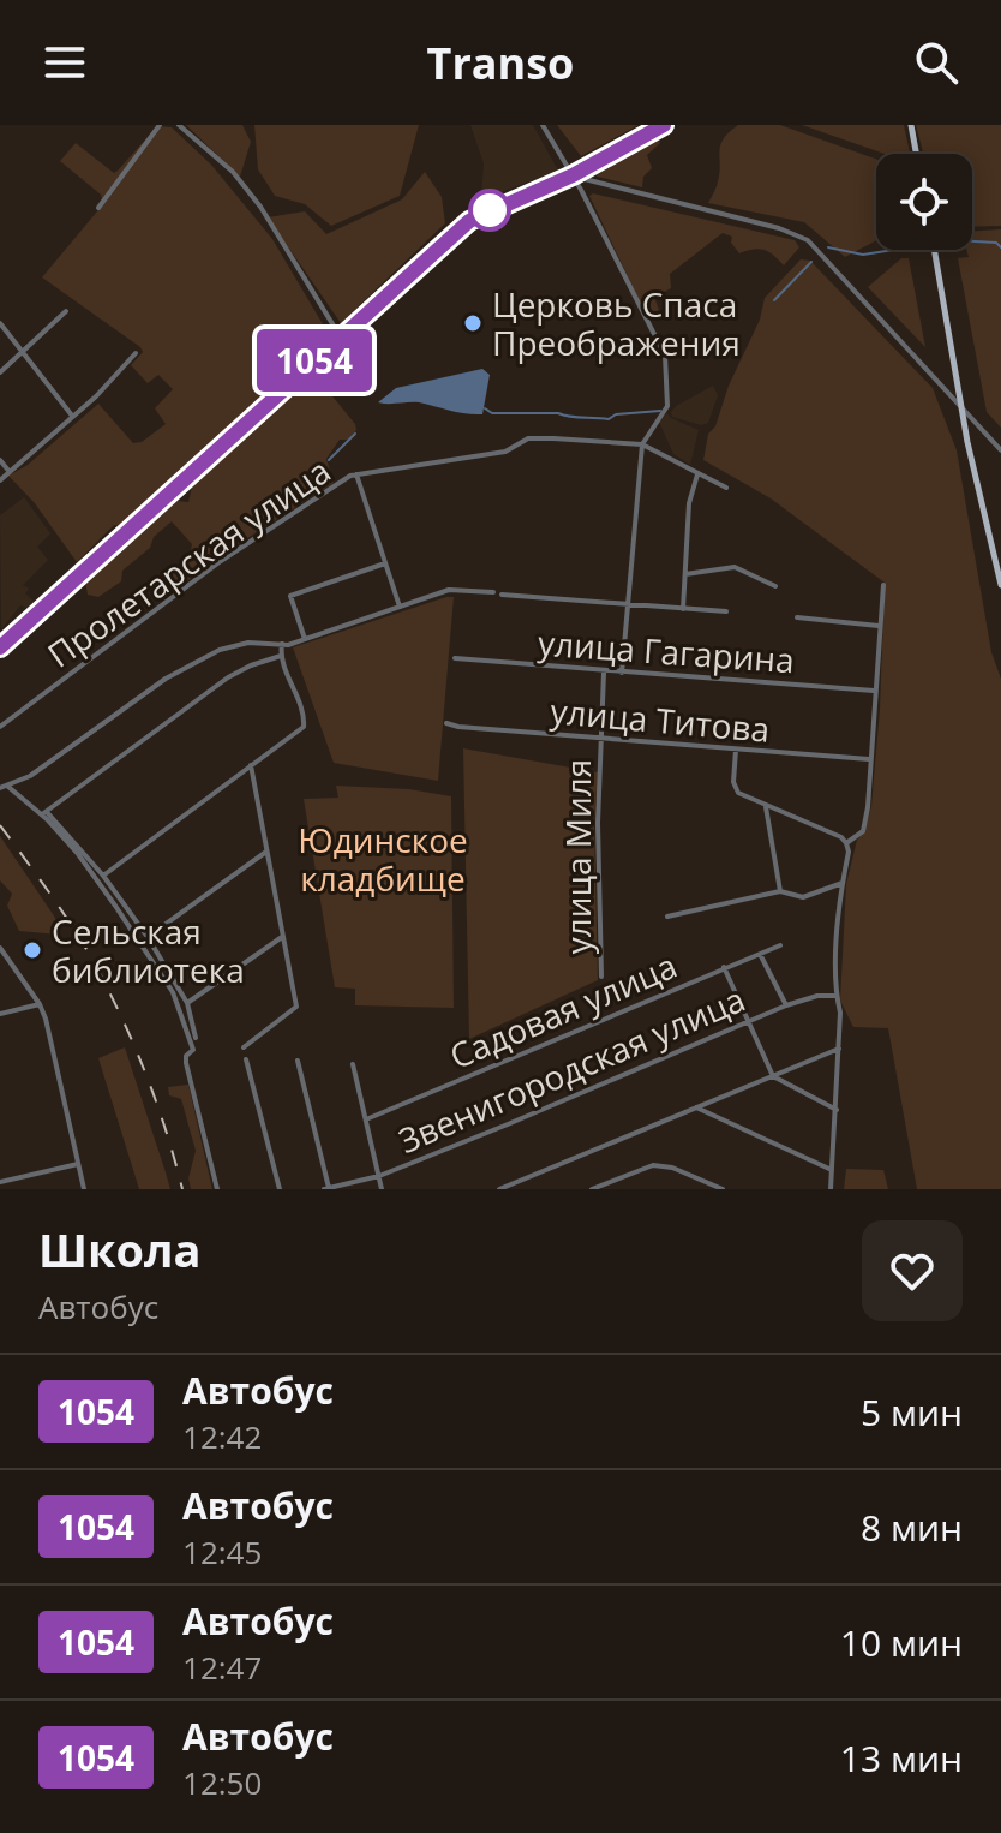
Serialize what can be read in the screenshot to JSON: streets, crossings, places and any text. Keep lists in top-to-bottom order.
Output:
{
  "streets": {
    "street": [
      "Пролетарская улица",
      "улица Гагарина",
      "улица Титова",
      "улица Миля",
      "Садовая улица",
      "Звенигородская улица"
    ]
  },
  "crossings": [
    ["улица Гагарина", "улица Миля"],
    ["улица Титова", "улица Миля"]
  ],
  "parks": ["Юдинское кладбище"],
  "places": ["Церковь Спаса Преображения", "Сельская библиотека"],
  "lines": ["bus line 1054"],
  "page": {
    "header": "Transo",
    "on_map": "1054",
    "heading": ["Школа", "Автобус"],
    "list": [
      {
        "mark": "1054",
        "name": "Автобус",
        "note": "12:42",
        "value": "5 мин"
      },
      {
        "mark": "1054",
        "name": "Автобус",
        "note": "12:45",
        "value": "8 мин"
      },
      {
        "mark": "1054",
        "name": "Автобус",
        "note": "12:47",
        "value": "10 мин"
      },
      {
        "mark": "1054",
        "name": "Автобус",
        "note": "12:50",
        "value": "13 мин"
      }
    ]
  }
}
